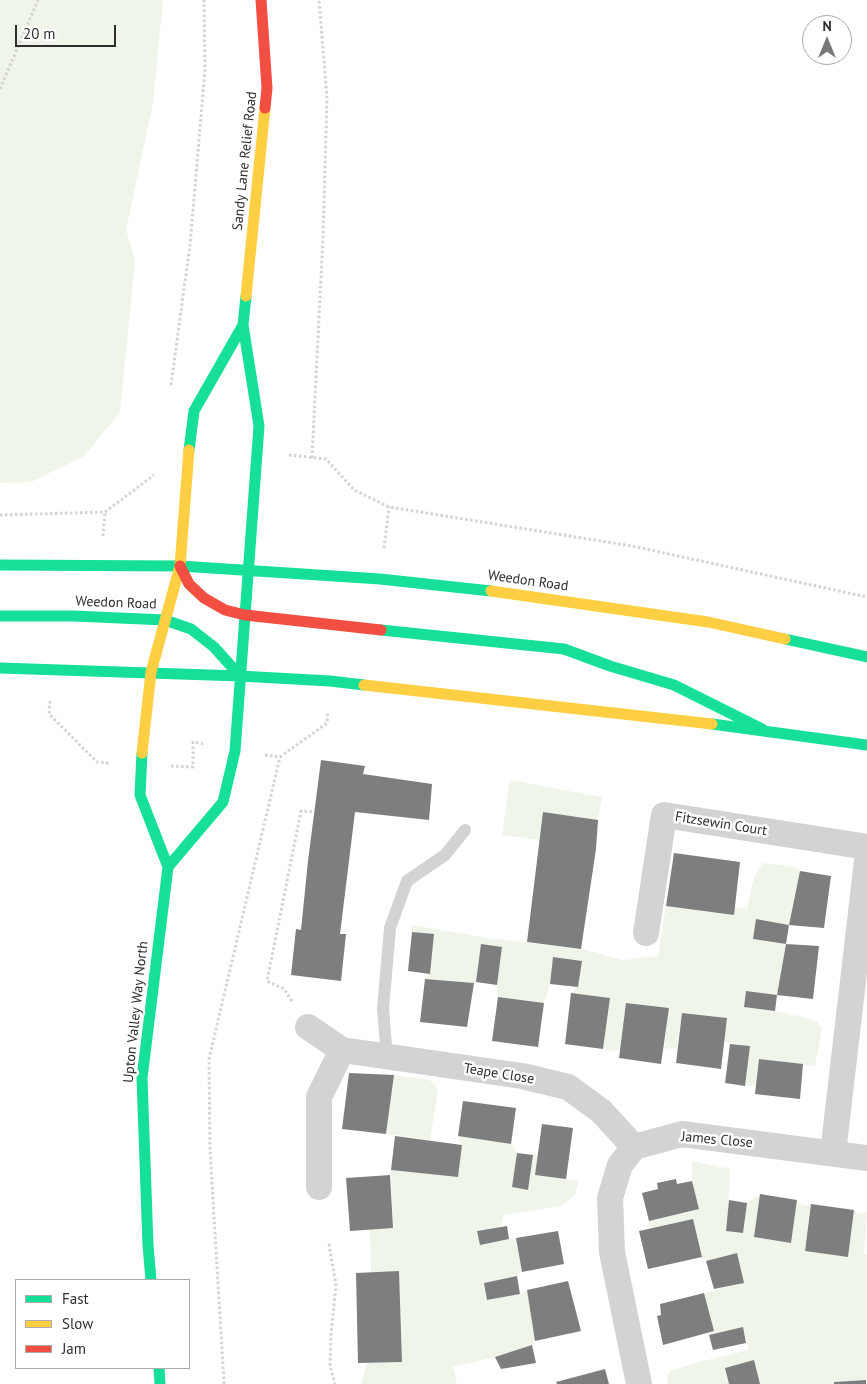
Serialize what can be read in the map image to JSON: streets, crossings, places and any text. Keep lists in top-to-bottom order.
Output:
{
  "streets": {
    "main road": ["Sandy Lane Relief Road", "Weedon Road", "Upton Valley Way North"],
    "street": ["Fitzsewin Court", "Teape Close", "James Close"]
  },
  "crossings": [
    ["Sandy Lane Relief Road", "Weedon Road"],
    ["Sandy Lane Relief Road", "Upton Valley Way North"],
    ["Weedon Road", "Upton Valley Way North"],
    ["Teape Close", "James Close"]
  ],
  "legend": ["Fast", "Slow", "Jam"],
  "scale_bar": "20 m",
  "north": "top"
}
